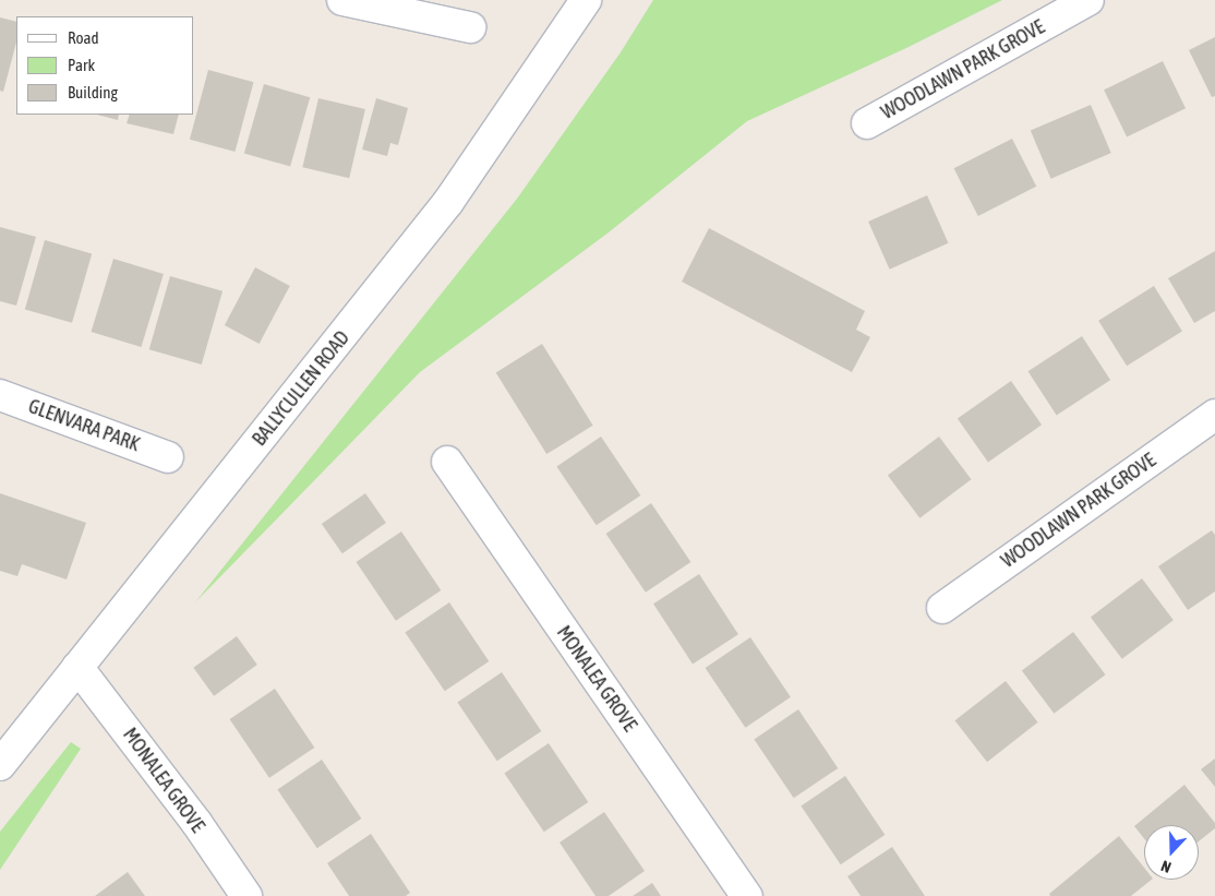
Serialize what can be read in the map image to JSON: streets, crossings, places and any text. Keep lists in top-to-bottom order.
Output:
{
  "streets": {
    "street": [
      "WOODLAWN PARK GROVE",
      "BALLYCULLEN ROAD",
      "GLENVARA PARK",
      "MONALEA GROVE"
    ]
  },
  "crossings": [
    ["BALLYCULLEN ROAD", "MONALEA GROVE"]
  ],
  "legend": ["Road", "Park", "Building"],
  "north": "bottom"
}
